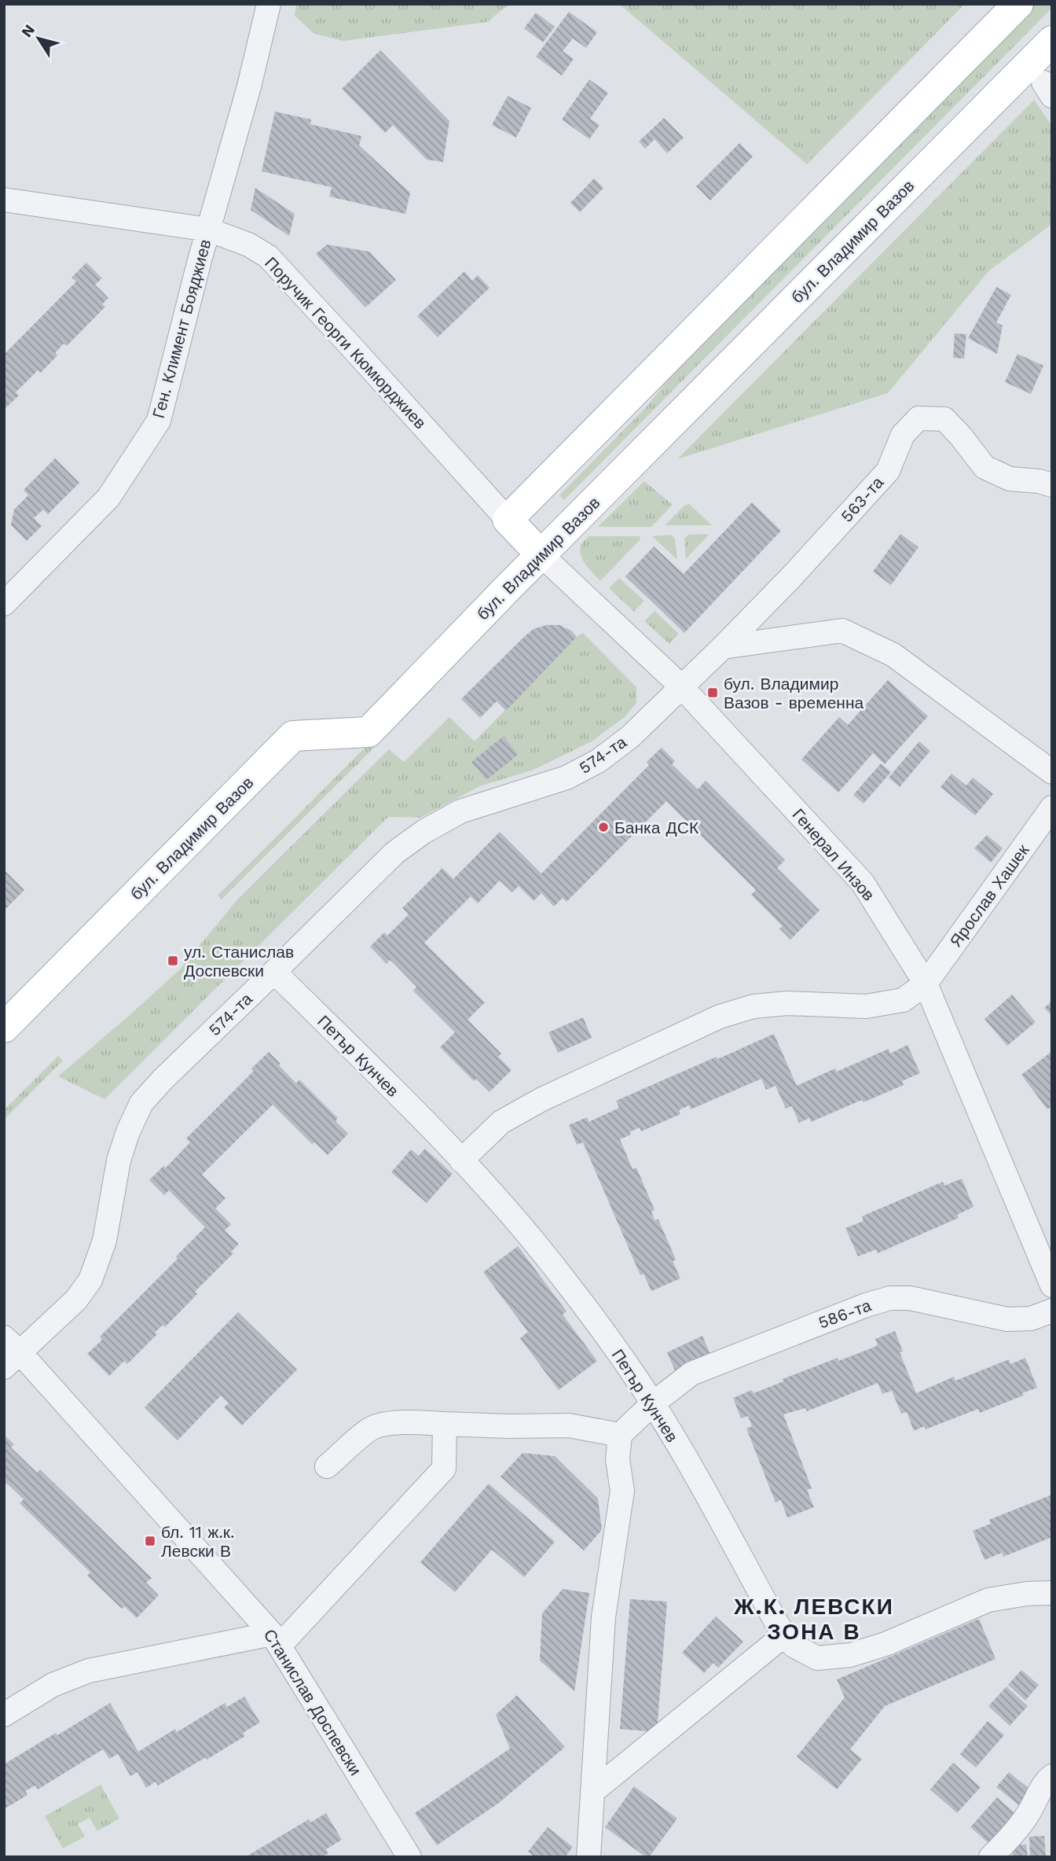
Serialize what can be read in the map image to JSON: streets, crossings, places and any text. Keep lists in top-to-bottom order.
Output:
{
  "streets": {
    "main road": ["бул. Владимир Вазов", "Поручик Георги Кюмюрджиев"],
    "street": [
      "Ген. Климент Бояджиев",
      "563-та",
      "574-та",
      "Генерал Инзов",
      "Ярослав Хашек",
      "Петър Кунчев",
      "586-та",
      "Станислав Доспевски"
    ]
  },
  "crossings": [
    ["бул. Владимир Вазов", "Поручик Георги Кюмюрджиев"],
    ["бул. Владимир Вазов", "Генерал Инзов"],
    ["Ген. Климент Бояджиев", "Поручик Георги Кюмюрджиев"],
    ["Поручик Георги Кюмюрджиев", "Генерал Инзов"],
    ["563-та", "574-та"],
    ["563-та", "Генерал Инзов"],
    ["574-та", "Генерал Инзов"],
    ["574-та", "Петър Кунчев"],
    ["574-та", "Станислав Доспевски"],
    ["Генерал Инзов", "Ярослав Хашек"],
    ["Ярослав Хашек", "Петър Кунчев"],
    ["Петър Кунчев", "586-та"]
  ],
  "districts": ["Ж.К. ЛЕВСКИ ЗОНА В"],
  "places": {
    "transit": ["бул. Владимир Вазов - временна", "ул. Станислав Доспевски", "бл. 11 ж.к. Левски В"],
    "other": ["Банка ДСК"]
  },
  "north": "top left"
}
